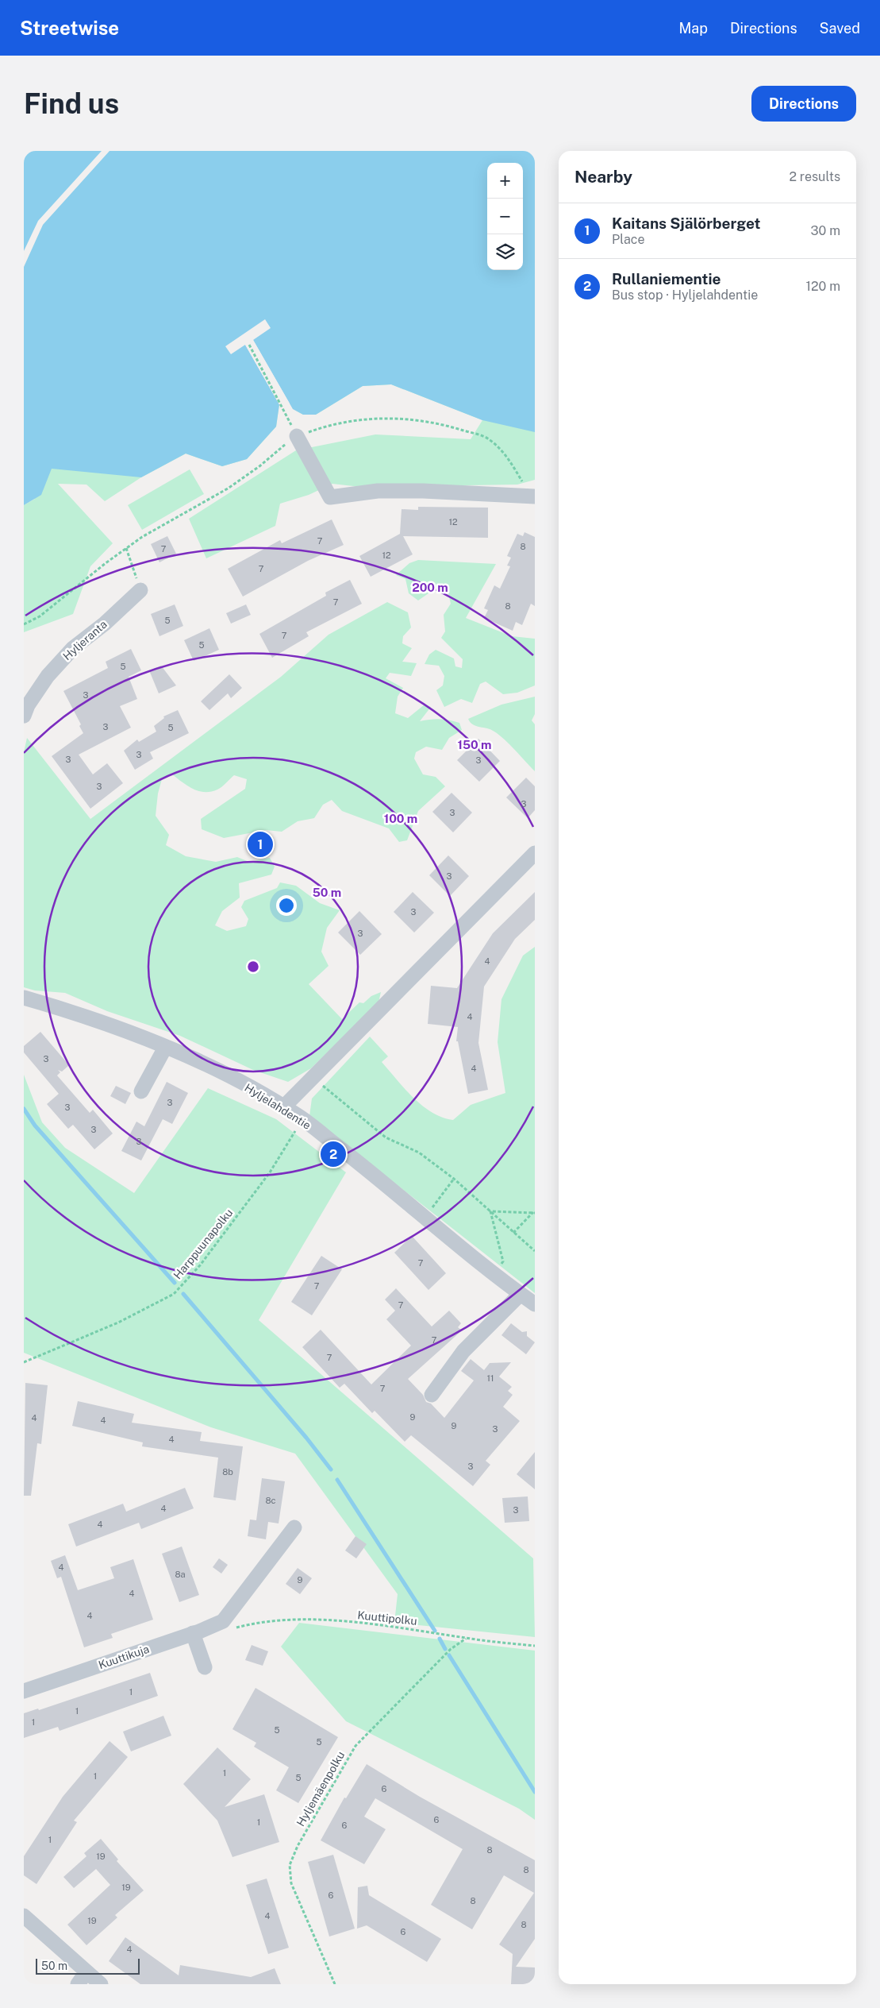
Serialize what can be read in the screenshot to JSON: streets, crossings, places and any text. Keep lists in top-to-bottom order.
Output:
{
  "streets": {
    "street": ["Hyljeranta", "Hyljelahdentie", "Kuuttikuja"],
    "path": ["Harppuunapolku", "Kuuttipolku", "Hyljemäenpolku"]
  },
  "crossings": [
    ["Kuuttipolku", "Hyljemäenpolku"]
  ],
  "house_numbers": [
    "12",
    "7",
    "8",
    "7",
    "12",
    "7",
    "7",
    "8",
    "5",
    "7",
    "5",
    "5",
    "3",
    "3",
    "5",
    "3",
    "3",
    "3",
    "3",
    "3",
    "3",
    "3",
    "3",
    "3",
    "4",
    "4",
    "3",
    "4",
    "3",
    "3",
    "3",
    "3",
    "7",
    "7",
    "7",
    "7",
    "7",
    "11",
    "7",
    "9",
    "4",
    "4",
    "9",
    "3",
    "4",
    "3",
    "8b",
    "8c",
    "4",
    "3",
    "4",
    "4",
    "8a",
    "9",
    "4",
    "4",
    "1",
    "1",
    "1",
    "5",
    "5",
    "1",
    "1",
    "5",
    "6",
    "6",
    "1",
    "6",
    "1",
    "8",
    "19",
    "8",
    "19",
    "6",
    "8",
    "4",
    "19",
    "8",
    "6",
    "4"
  ],
  "scale_bar": "50 m",
  "page": {
    "header": "Streetwise",
    "nav": ["Map", "Directions", "Saved"],
    "buttons": "Directions",
    "title": "Find us",
    "heading": ["Nearby", "2 results"],
    "map_buttons": ["+", "−"],
    "list": [
      {
        "mark": "1",
        "name": "Kaitans Själörberget",
        "note": "Place",
        "value": "30 m"
      },
      {
        "mark": "2",
        "name": "Rullaniementie",
        "note": "Bus stop · Hyljelahdentie",
        "value": "120 m"
      }
    ],
    "pins": ["1", "2"],
    "scale": "50 m"
  },
  "rings": [
    "200 m",
    "150 m",
    "100 m",
    "50 m"
  ]
}
